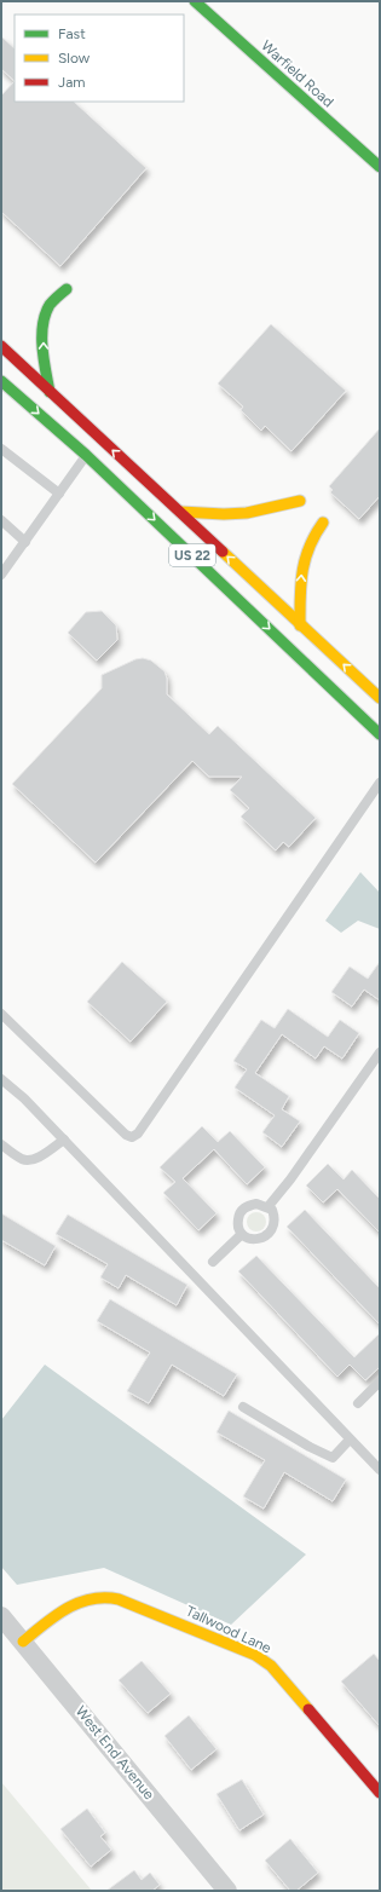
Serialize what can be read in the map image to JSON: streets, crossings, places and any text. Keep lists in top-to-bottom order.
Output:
{
  "streets": {
    "main road": ["Warfield Road", "US 22", "Tallwood Lane"],
    "street": ["West End Avenue"]
  },
  "crossings": [
    ["Tallwood Lane", "West End Avenue"]
  ],
  "legend": ["Fast", "Slow", "Jam"]
}
